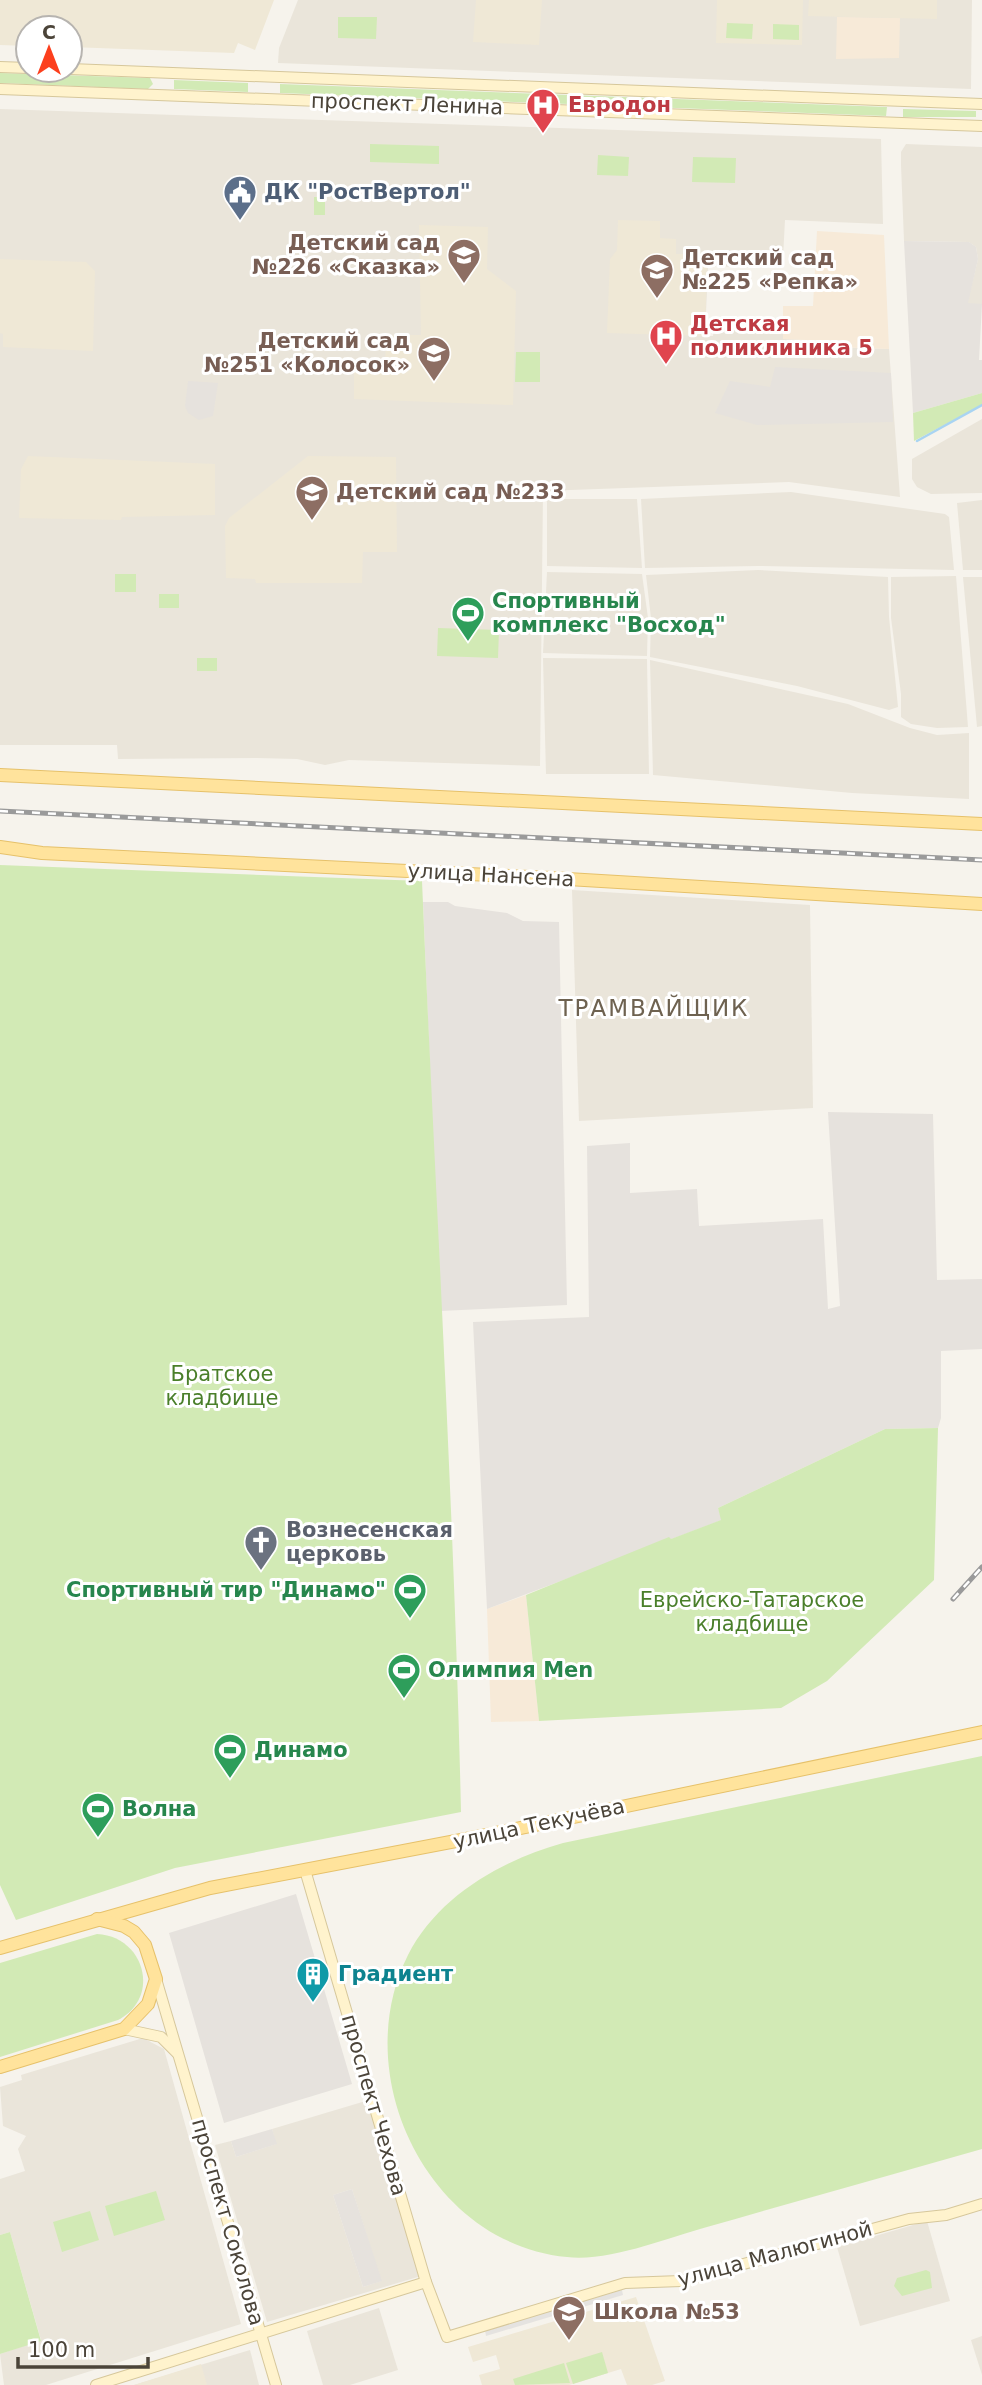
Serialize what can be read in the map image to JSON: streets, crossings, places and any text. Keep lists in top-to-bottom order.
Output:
{
  "streets": {
    "main road": [
      "проспект Ленина",
      "улица Нансена",
      "улица Текучёва",
      "проспект Чехова",
      "проспект Соколова",
      "улица Малюгиной"
    ]
  },
  "crossings": [
    ["улица Текучёва", "проспект Чехова"],
    ["проспект Чехова", "улица Малюгиной"]
  ],
  "districts": ["ТРАМВАЙЩИК"],
  "parks": ["Братское кладбище", "Еврейско-Татарское кладбище"],
  "places": {
    "hospital": ["Евродон", "Детская поликлиника 5"],
    "public building": ["ДК \"РостВертол\""],
    "school or university": [
      "Детский сад №226 «Сказка»",
      "Детский сад №225 «Репка»",
      "Детский сад №251 «Колосок»",
      "Детский сад №233",
      "Школа №53"
    ],
    "sports": [
      "Спортивный комплекс \"Восход\"",
      "Спортивный тир \"Динамо\"",
      "Олимпия Men",
      "Динамо",
      "Волна"
    ],
    "church": ["Вознесенская церковь"],
    "building": ["Градиент"]
  },
  "scale_bar": "100 m",
  "north": "top"
}
